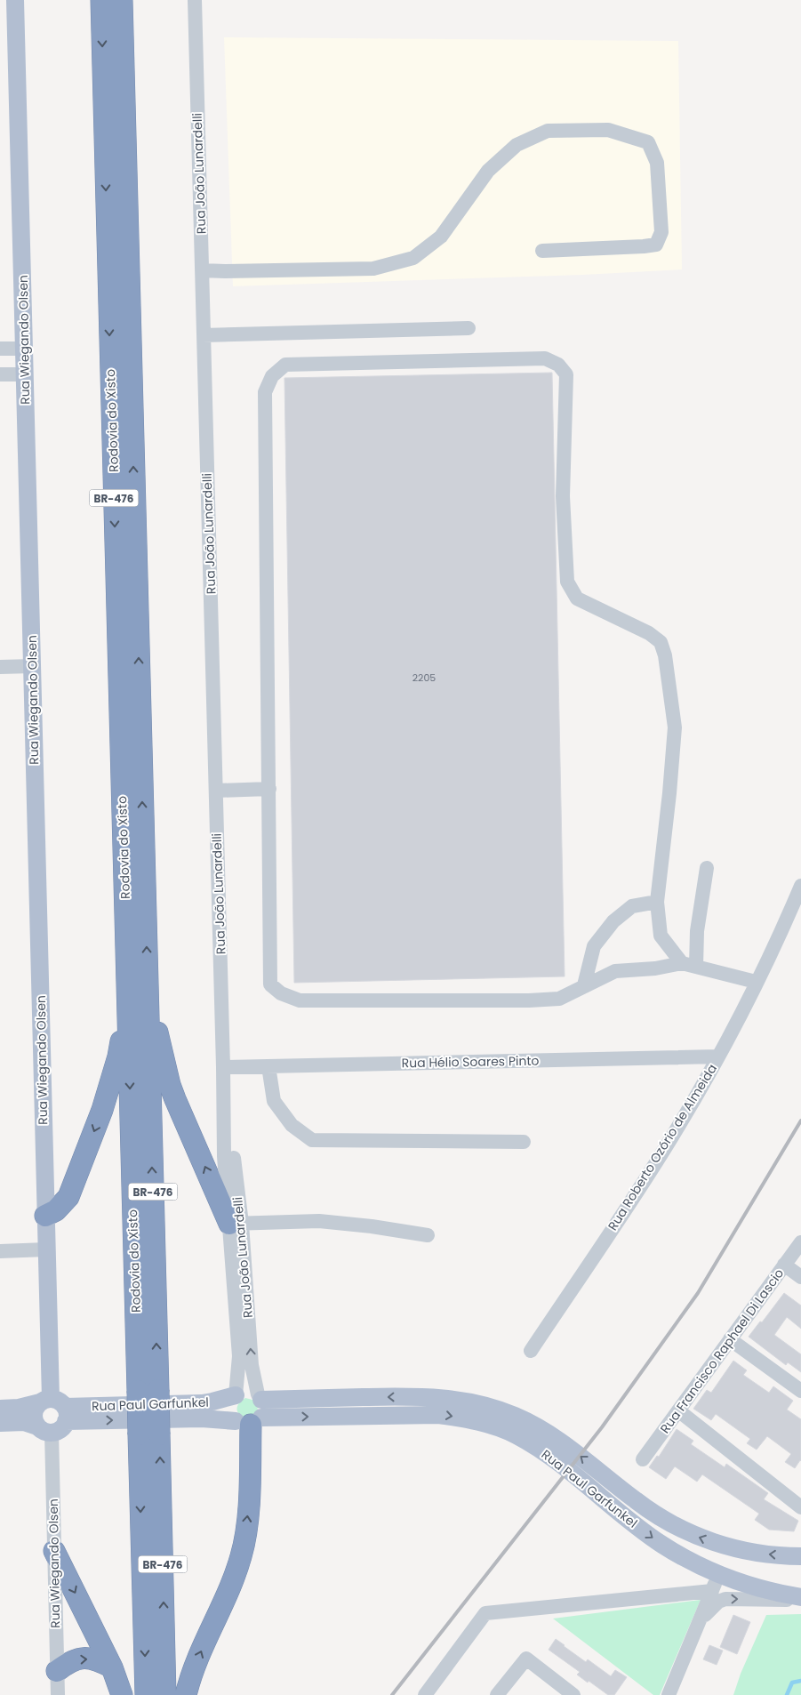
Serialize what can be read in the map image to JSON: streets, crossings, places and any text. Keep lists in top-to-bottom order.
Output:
{
  "streets": {
    "highway": ["Rodovia do Xisto", "BR-476"],
    "main road": ["Rua Wiegando Olsen", "Rua Paul Garfunkel"],
    "street": [
      "Rua João Lunardelli",
      "Rua Hélio Soares Pinto",
      "Rua Roberto Ozório de Almeida",
      "Rua Francisco Raphael Di Lascio"
    ]
  },
  "crossings": [
    ["Rua João Lunardelli", "Rua Hélio Soares Pinto"],
    ["Rua João Lunardelli", "Rua Paul Garfunkel"],
    ["Rua Wiegando Olsen", "Rua Paul Garfunkel"],
    ["Rua Hélio Soares Pinto", "Rua Roberto Ozório de Almeida"]
  ],
  "house_numbers": ["2205"]
}
